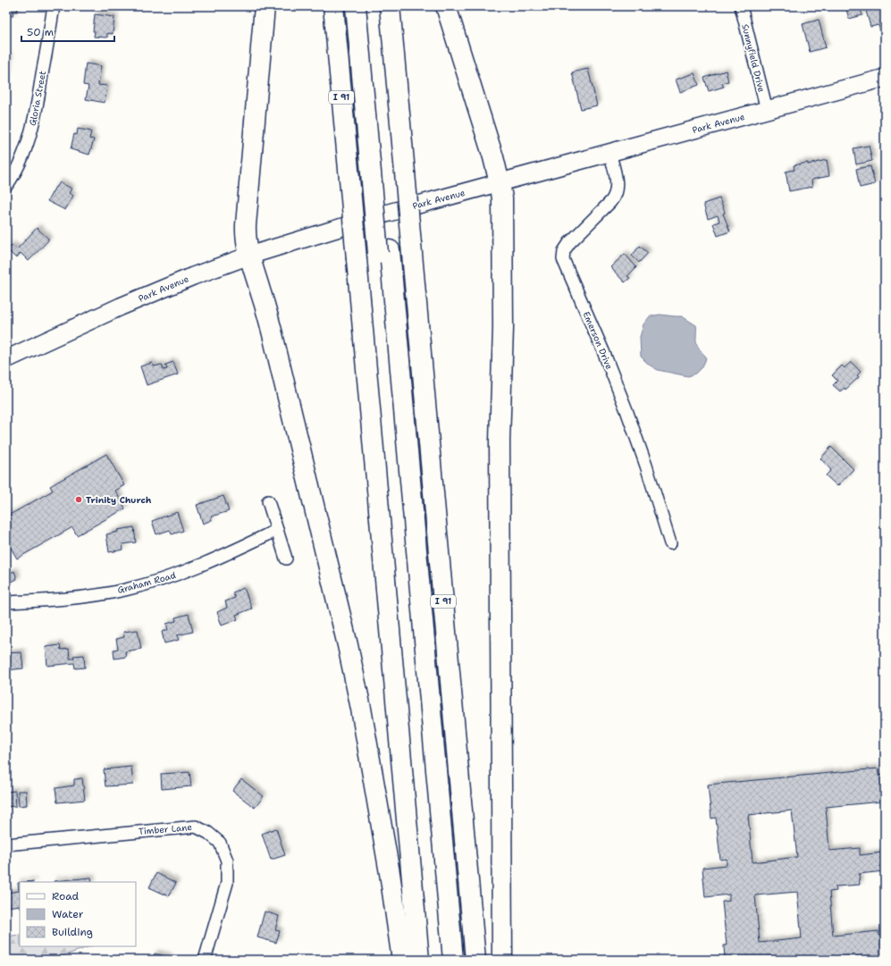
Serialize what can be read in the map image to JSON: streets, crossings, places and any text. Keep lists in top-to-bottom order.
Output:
{
  "streets": {
    "highway": ["I 91"],
    "main road": ["Park Avenue"],
    "street": [
      "Sunnyfield Drive",
      "Gloria Street",
      "Emerson Drive",
      "Graham Road",
      "Timber Lane"
    ]
  },
  "crossings": [
    ["Sunnyfield Drive", "Park Avenue"],
    ["Park Avenue", "Emerson Drive"]
  ],
  "places": ["Trinity Church"],
  "legend": ["Road", "Water", "Building"],
  "scale_bar": "50 m"
}
